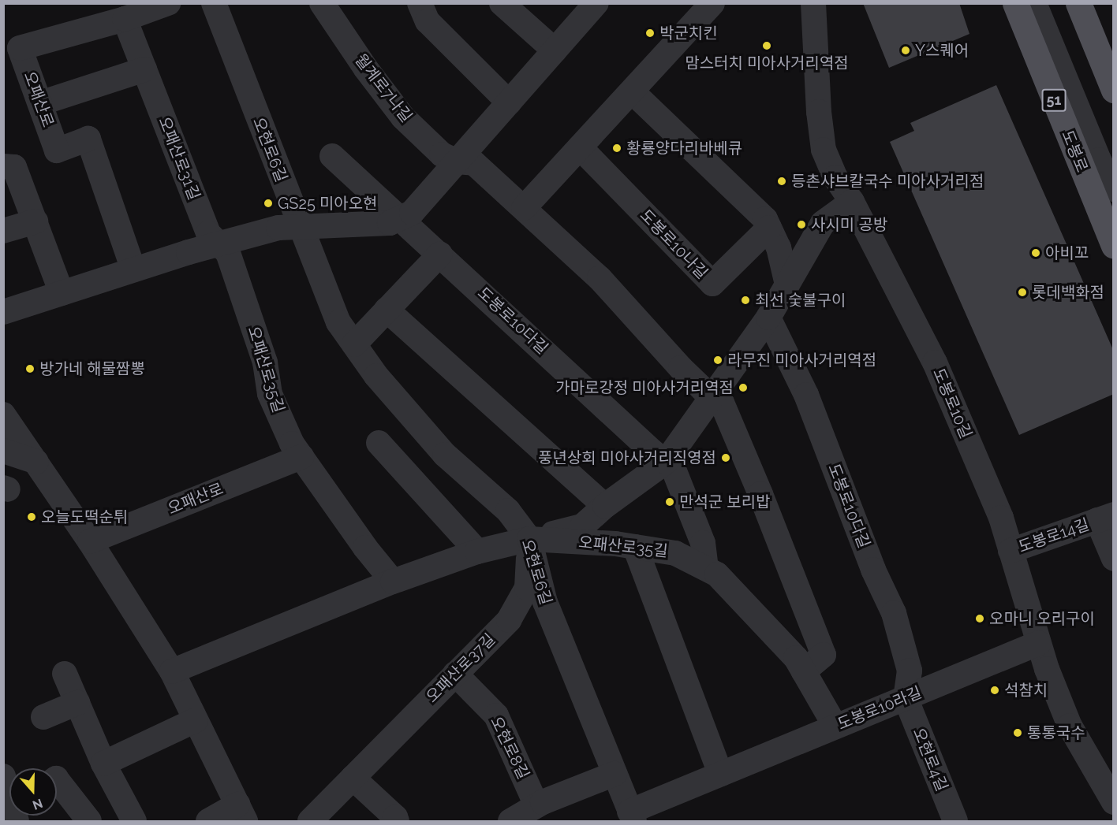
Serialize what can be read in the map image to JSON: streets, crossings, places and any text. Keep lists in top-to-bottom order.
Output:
{
  "streets": {
    "main road": ["51", "도봉로"],
    "street": [
      "월계로7나길",
      "오패산로",
      "오현로6길",
      "오패산로31길",
      "도봉로10나길",
      "도봉로10다길",
      "오패산로35길",
      "도봉로10길",
      "도봉로14길",
      "오패산로37길",
      "도봉로10라길",
      "오현로8길",
      "오현로4길"
    ]
  },
  "crossings": [
    ["오패산로", "오패산로31길"],
    ["오패산로", "오패산로35길"],
    ["오현로6길", "오패산로35길"],
    ["오현로6길", "오패산로37길"],
    ["오현로6길", "도봉로10라길"],
    ["오패산로31길", "오패산로35길"],
    ["도봉로10다길", "오패산로35길"],
    ["도봉로10다길", "도봉로10라길"],
    ["도봉로10다길", "오현로4길"],
    ["오패산로35길", "오패산로37길"],
    ["오패산로35길", "도봉로10라길"],
    ["도봉로10길", "도봉로14길"],
    ["도봉로10길", "도봉로10라길"],
    ["오패산로37길", "오현로8길"],
    ["도봉로10라길", "오현로4길"]
  ],
  "places": [
    "박군치킨",
    "맘스터치 미아사거리역점",
    "Y스퀘어",
    "황룡양다리바베큐",
    "등촌샤브칼국수 미아사거리점",
    "GS25 미아오현",
    "사시미 공방",
    "아비꼬",
    "롯데백화점",
    "최선 숯불구이",
    "라무진 미아사거리역점",
    "방가네 해물짬뽕",
    "가마로강정 미아사거리역점",
    "풍년상회 미아사거리직영점",
    "만석군 보리밥",
    "오늘도떡순튀",
    "오마니 오리구이",
    "석참치",
    "통통국수"
  ],
  "north": "bottom"
}
